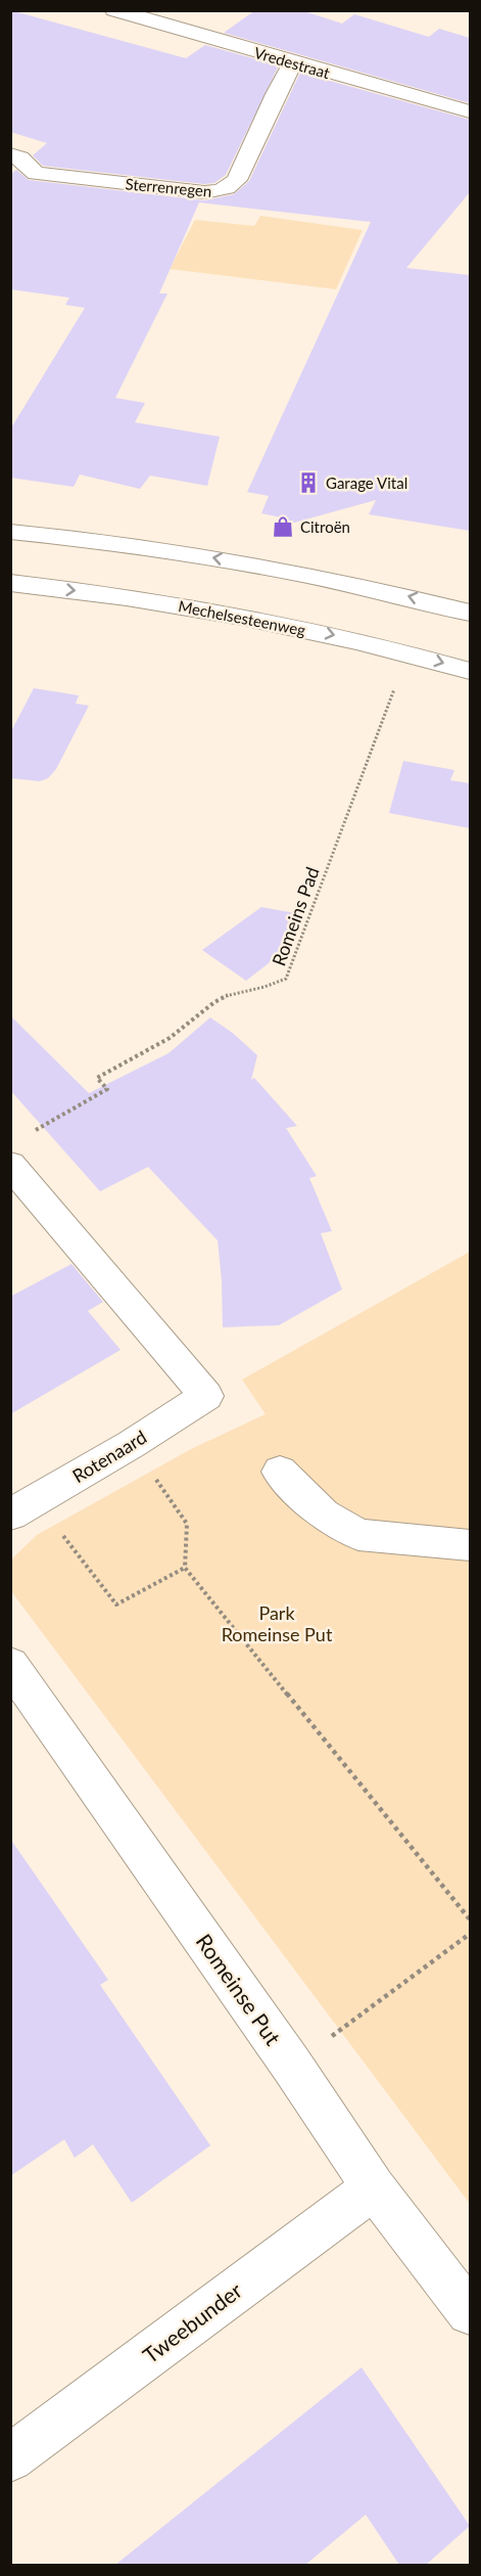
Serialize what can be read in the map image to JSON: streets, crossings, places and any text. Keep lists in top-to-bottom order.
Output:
{
  "streets": {
    "street": [
      "Vredestraat",
      "Sterrenregen",
      "Mechelsesteenweg",
      "Rotenaard",
      "Romeinse Put",
      "Tweebunder"
    ],
    "path": ["Romeins Pad"]
  },
  "crossings": [
    ["Vredestraat", "Sterrenregen"],
    ["Romeinse Put", "Tweebunder"]
  ],
  "parks": ["Park Romeinse Put"],
  "places": {
    "building": ["Garage Vital"],
    "shop": ["Citroën"]
  }
}
